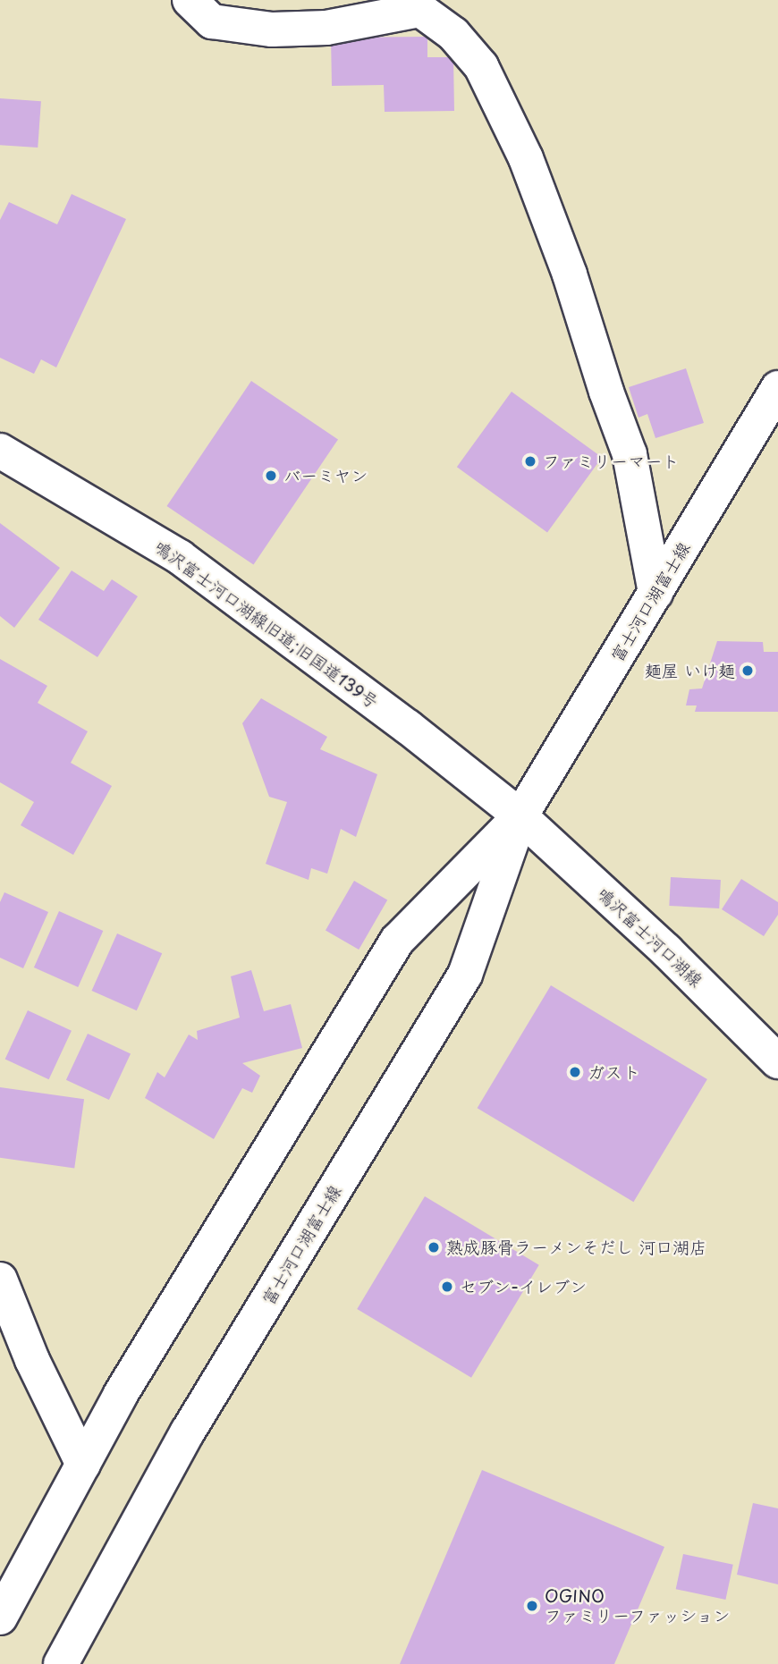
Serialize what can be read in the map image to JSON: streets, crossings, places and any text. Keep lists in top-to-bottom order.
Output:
{
  "streets": {
    "main road": ["富士河口湖富士線", "鳴沢富士河口湖線旧道;旧国道139号", "鳴沢富士河口湖線"]
  },
  "crossings": [
    ["富士河口湖富士線", "鳴沢富士河口湖線旧道;旧国道139号"],
    ["富士河口湖富士線", "鳴沢富士河口湖線"],
    ["鳴沢富士河口湖線旧道;旧国道139号", "鳴沢富士河口湖線"]
  ],
  "places": [
    "ファミリーマート",
    "バーミヤン",
    "麺屋 いけ麺",
    "ガスト",
    "熟成豚骨ラーメンそだし 河口湖店",
    "セブン-イレブン",
    "OGINO ファミリーファッション"
  ]
}
